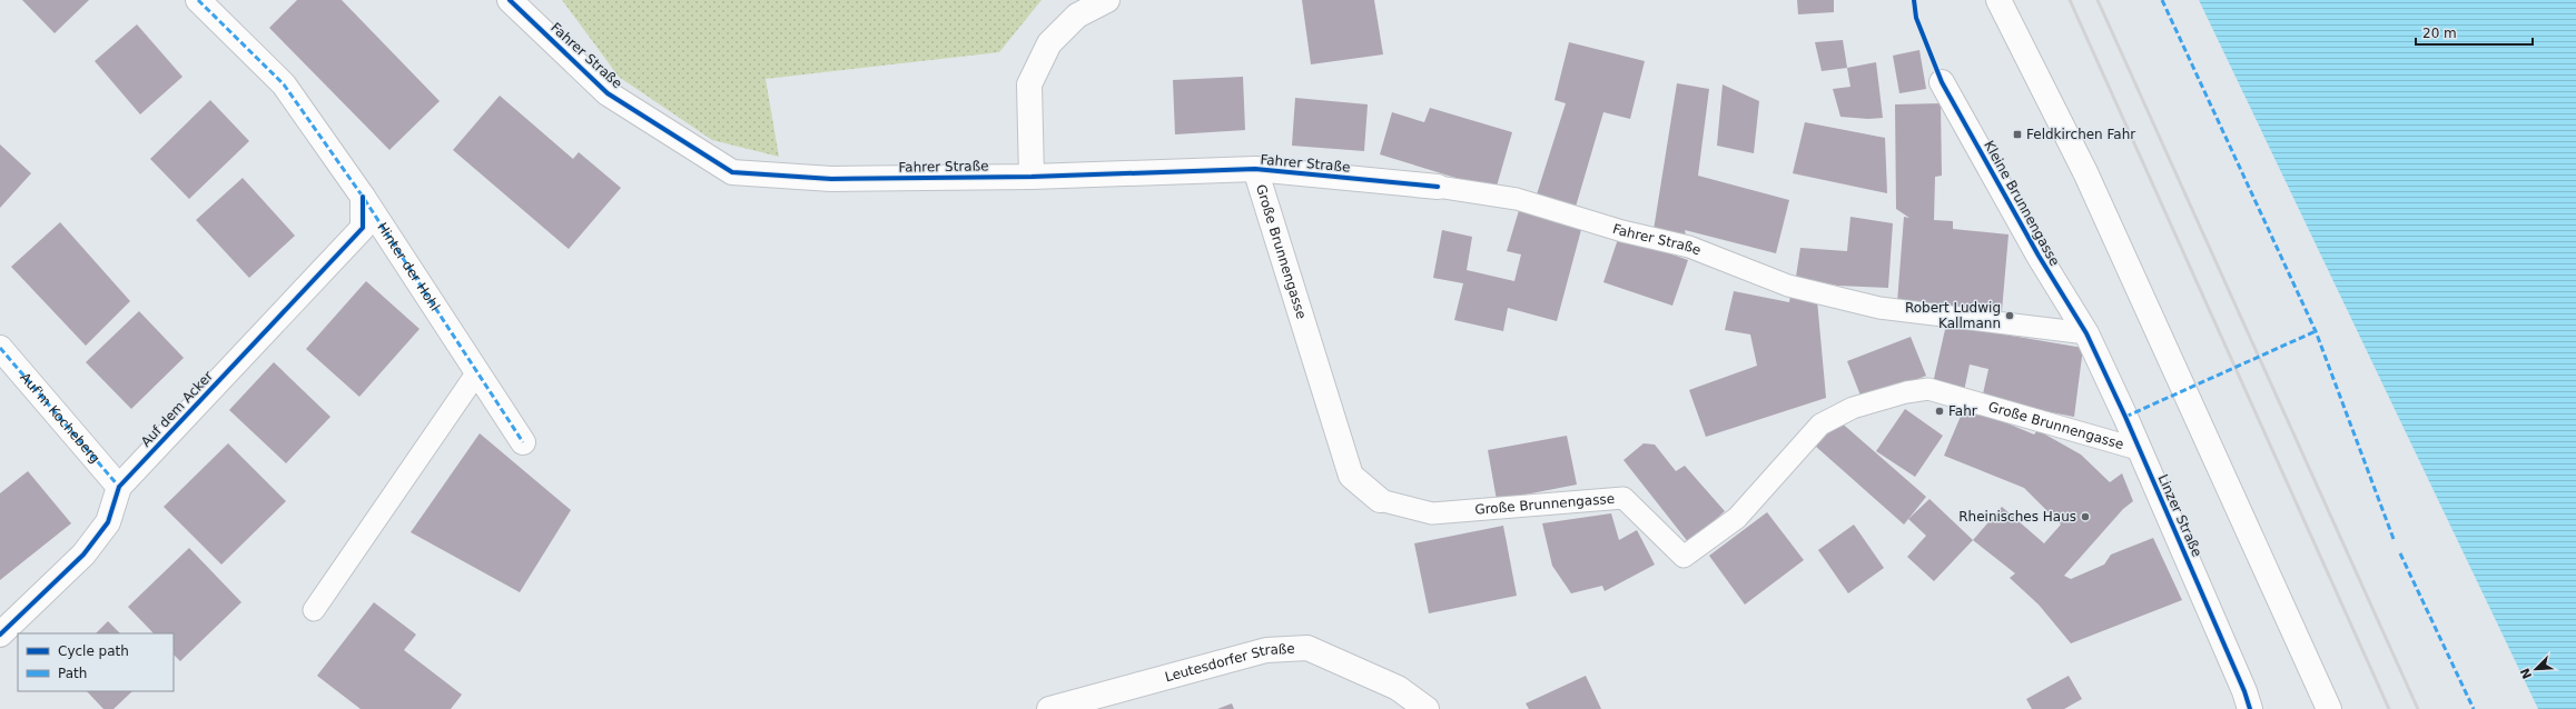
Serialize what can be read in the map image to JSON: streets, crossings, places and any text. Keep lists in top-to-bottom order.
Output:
{
  "streets": {
    "street": [
      "Fahrer Straße",
      "Kleine Brunnengasse",
      "Große Brunnengasse",
      "Hinter der Hohl",
      "Auf dem Acker",
      "Auf'm Kocheberg",
      "Linzer Straße",
      "Leutesdorfer Straße"
    ]
  },
  "crossings": [
    ["Fahrer Straße", "Kleine Brunnengasse"],
    ["Fahrer Straße", "Große Brunnengasse"],
    ["Fahrer Straße", "Linzer Straße"],
    ["Kleine Brunnengasse", "Linzer Straße"],
    ["Große Brunnengasse", "Linzer Straße"],
    ["Hinter der Hohl", "Auf dem Acker"],
    ["Auf dem Acker", "Auf'm Kocheberg"]
  ],
  "places": {
    "transit": ["Feldkirchen Fahr"],
    "other": ["Robert Ludwig Kallmann", "Fahr", "Rheinisches Haus"]
  },
  "legend": ["Cycle path", "Path"],
  "scale_bar": "20 m",
  "north": "bottom left"
}
